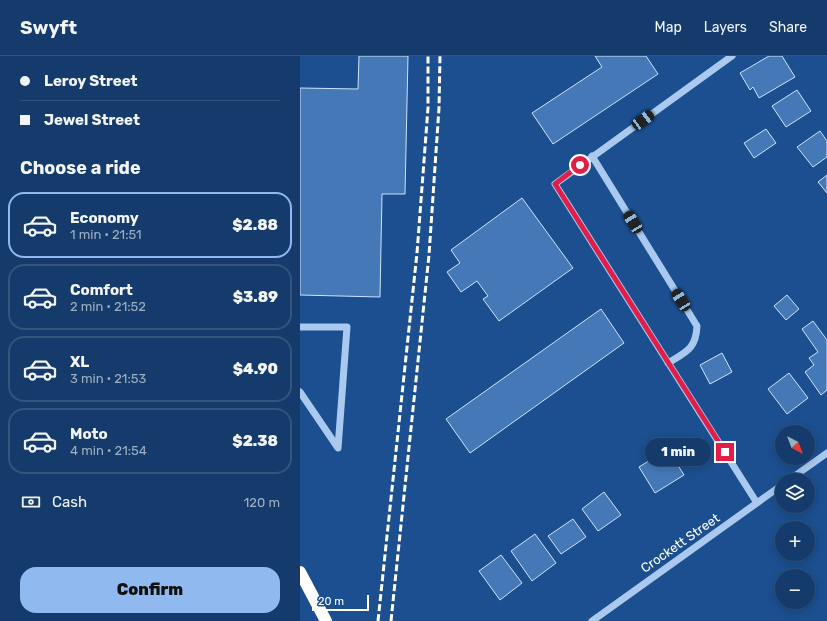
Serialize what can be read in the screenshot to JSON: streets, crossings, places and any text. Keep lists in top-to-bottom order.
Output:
{
  "streets": {
    "street": ["Crockett Street"]
  },
  "scale_bar": "20 m",
  "north": "bottom right",
  "page": {
    "header": "Swyft",
    "nav": ["Map", "Layers", "Share"],
    "banner": ["Leroy Street", "Jewel Street"],
    "heading": "Choose a ride",
    "list": [
      {
        "name": "Economy",
        "note": "1 min · 21:51",
        "value": "$2.88"
      },
      {
        "name": "Comfort",
        "note": "2 min · 21:52",
        "value": "$3.89"
      },
      {
        "name": "XL",
        "note": "3 min · 21:53",
        "value": "$4.90"
      },
      {
        "name": "Moto",
        "note": "4 min · 21:54",
        "value": "$2.38"
      }
    ],
    "map_buttons": ["+", "−"],
    "bubble": "1 min",
    "pay": ["Cash", "120 m"],
    "buttons": "Confirm",
    "scale": "20 m"
  }
}
